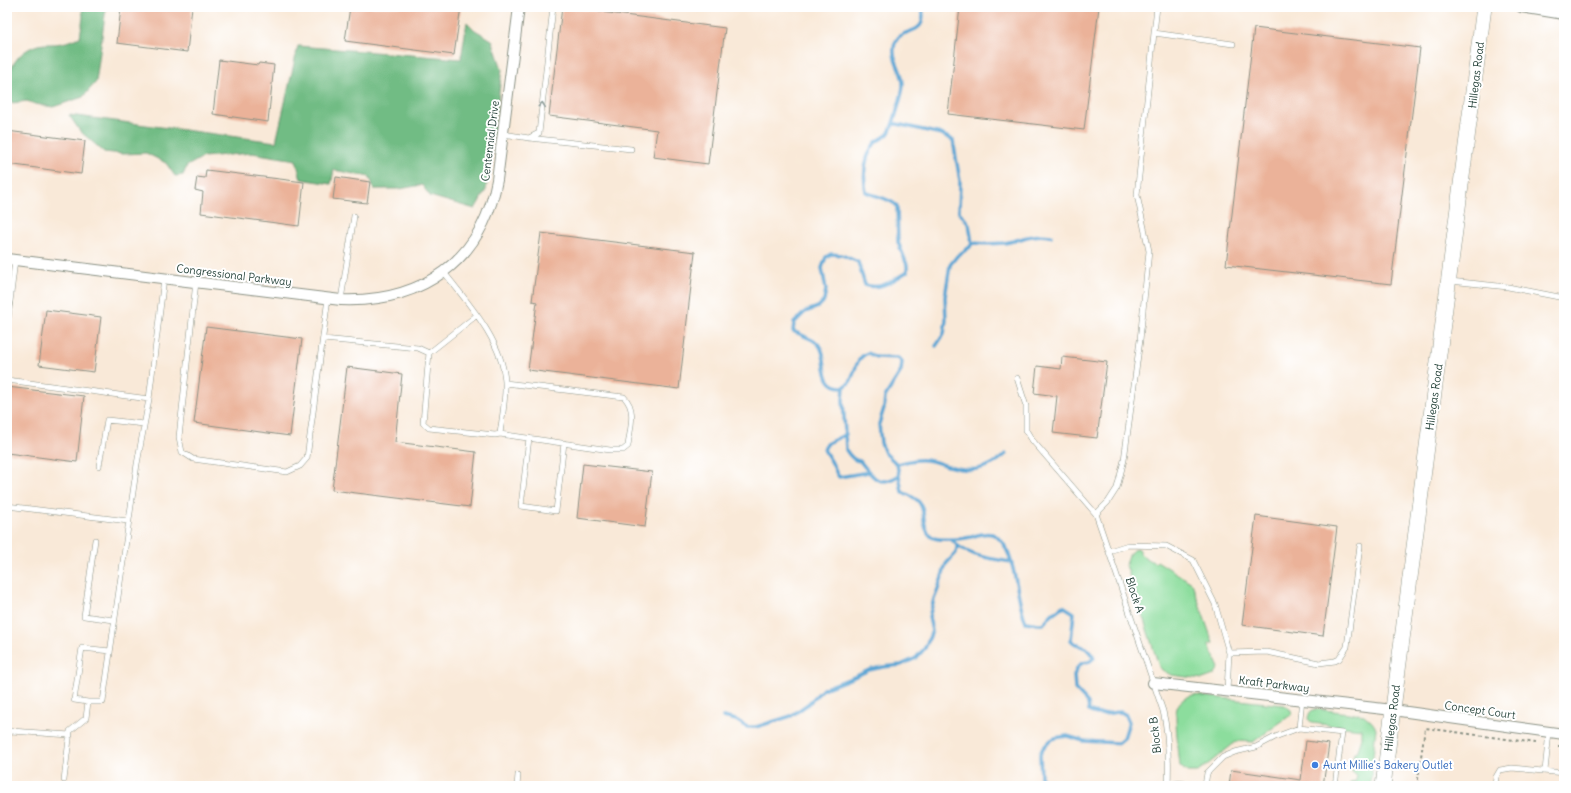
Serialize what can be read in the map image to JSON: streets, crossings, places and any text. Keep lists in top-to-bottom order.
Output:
{
  "streets": {
    "main road": ["Hillegas Road"],
    "street": [
      "Centennial Drive",
      "Congressional Parkway",
      "Kraft Parkway",
      "Concept Court"
    ],
    "lane": ["Block A", "Block B"]
  },
  "crossings": [
    ["Hillegas Road", "Kraft Parkway"],
    ["Hillegas Road", "Concept Court"],
    ["Centennial Drive", "Congressional Parkway"],
    ["Block A", "Kraft Parkway"],
    ["Block A", "Block B"],
    ["Kraft Parkway", "Concept Court"],
    ["Kraft Parkway", "Block B"]
  ],
  "places": ["Aunt Millie's Bakery Outlet"]
}
